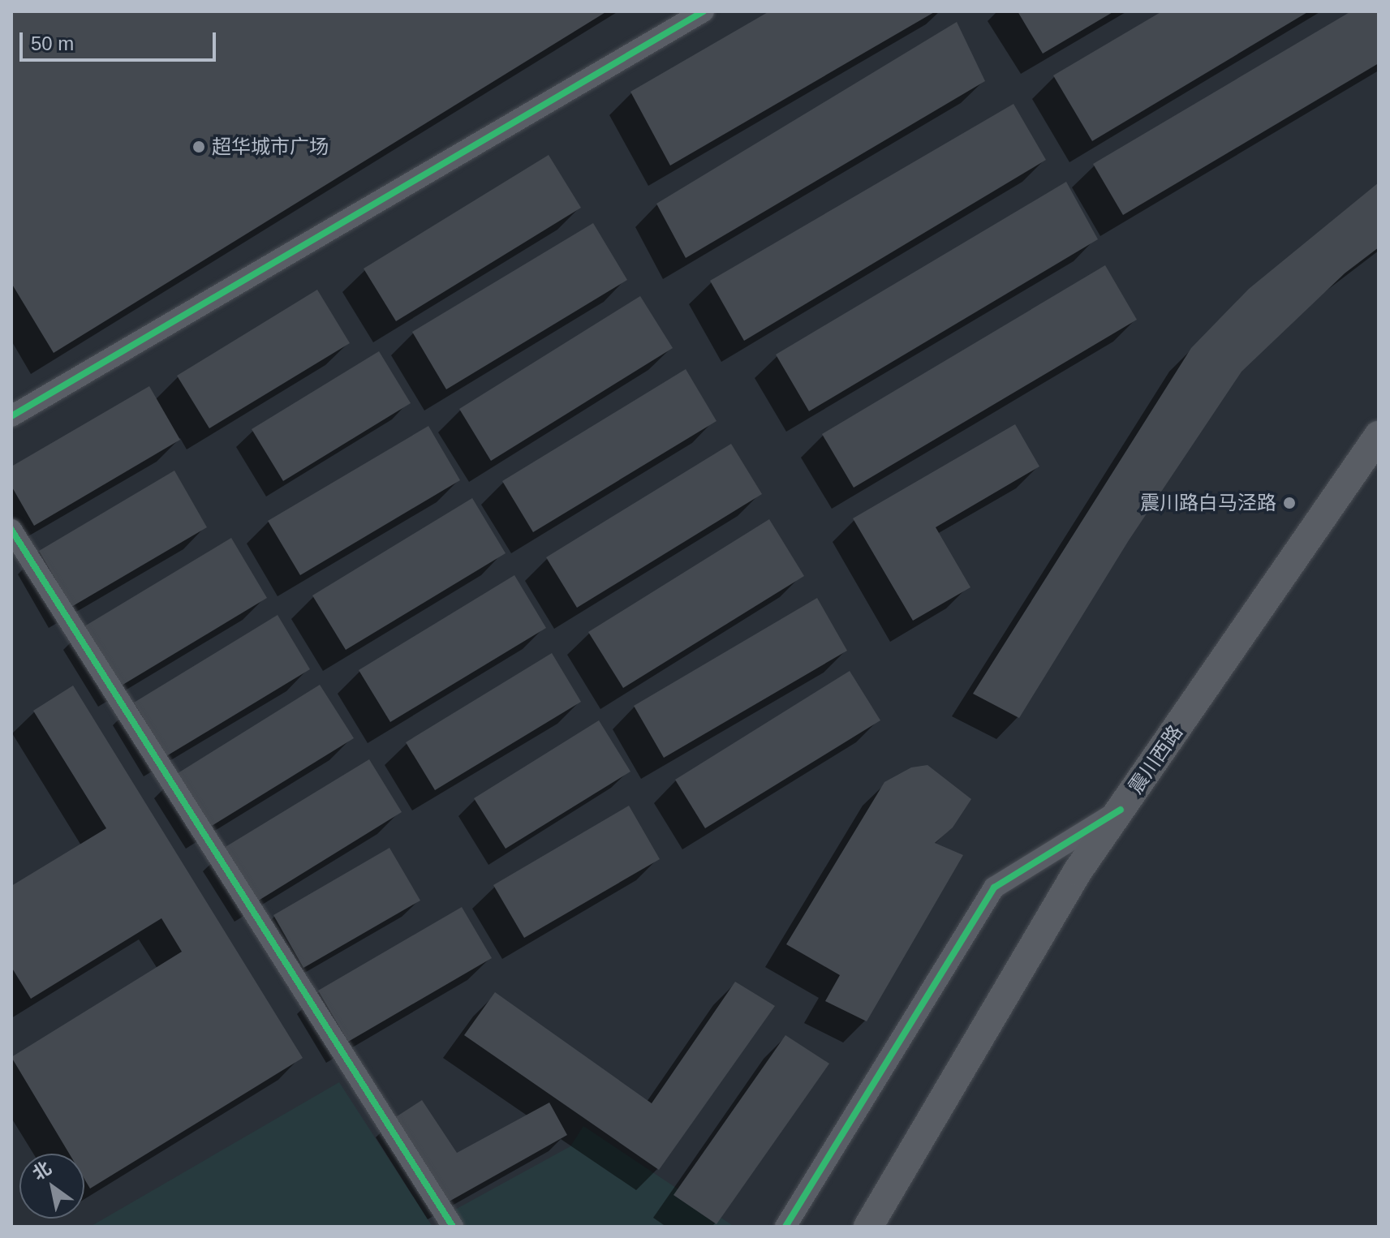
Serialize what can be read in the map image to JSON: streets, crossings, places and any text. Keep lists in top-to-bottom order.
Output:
{
  "streets": {
    "main road": ["震川西路"]
  },
  "places": ["超华城市广场", "震川路白马泾路"],
  "scale_bar": "50 m",
  "north": "top left"
}
